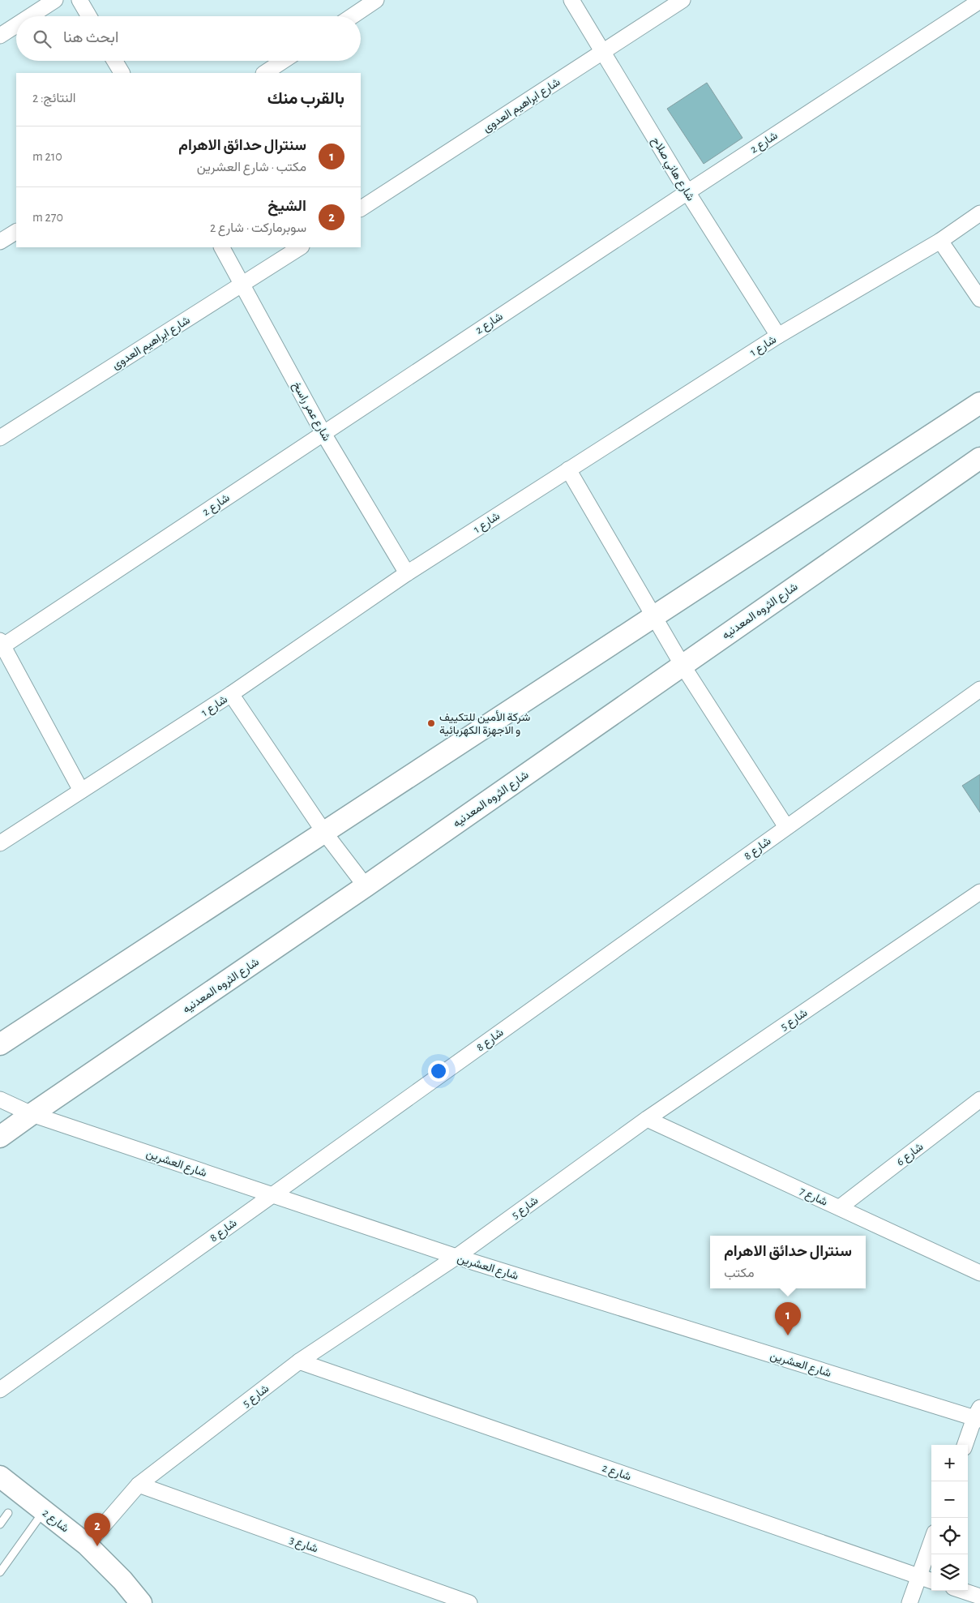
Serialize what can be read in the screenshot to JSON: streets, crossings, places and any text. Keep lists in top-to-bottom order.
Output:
{
  "streets": {
    "street": [
      "شارع ابراهيم العدوى",
      "شارع 2",
      "شارع هاني صلاح",
      "شارع 1",
      "شارع عمر راسخ",
      "شارع الثروه المعدنيه",
      "شارع 8",
      "شارع 5",
      "شارع 6",
      "شارع العشرين",
      "شارع 7",
      "شارع 3"
    ]
  },
  "crossings": [
    ["شارع ابراهيم العدوى", "شارع هاني صلاح"],
    ["شارع ابراهيم العدوى", "شارع عمر راسخ"],
    ["شارع 2", "شارع هاني صلاح"],
    ["شارع 2", "شارع عمر راسخ"],
    ["شارع 2", "شارع 5"],
    ["شارع هاني صلاح", "شارع 1"],
    ["شارع 1", "شارع عمر راسخ"],
    ["شارع الثروه المعدنيه", "شارع العشرين"],
    ["شارع 8", "شارع العشرين"],
    ["شارع 5", "شارع العشرين"],
    ["شارع 5", "شارع 7"],
    ["شارع 5", "شارع 3"],
    ["شارع 6", "شارع 7"]
  ],
  "places": ["شركة الأمين للتكييف و الاجهزة الكهربائية"],
  "page": {
    "search": "ابحث هنا",
    "heading": ["بالقرب منك", "النتائج: 2"],
    "list": [
      {
        "mark": "1",
        "name": "سنترال حدائق الاهرام",
        "note": "مكتب · شارع العشرين",
        "value": "210 m"
      },
      {
        "mark": "2",
        "name": "الشيخ",
        "note": "سوبرماركت · شارع 2",
        "value": "270 m"
      }
    ],
    "popup": ["سنترال حدائق الاهرام", "مكتب"],
    "pins": ["1", "2"],
    "map_buttons": ["+", "−"]
  }
}
